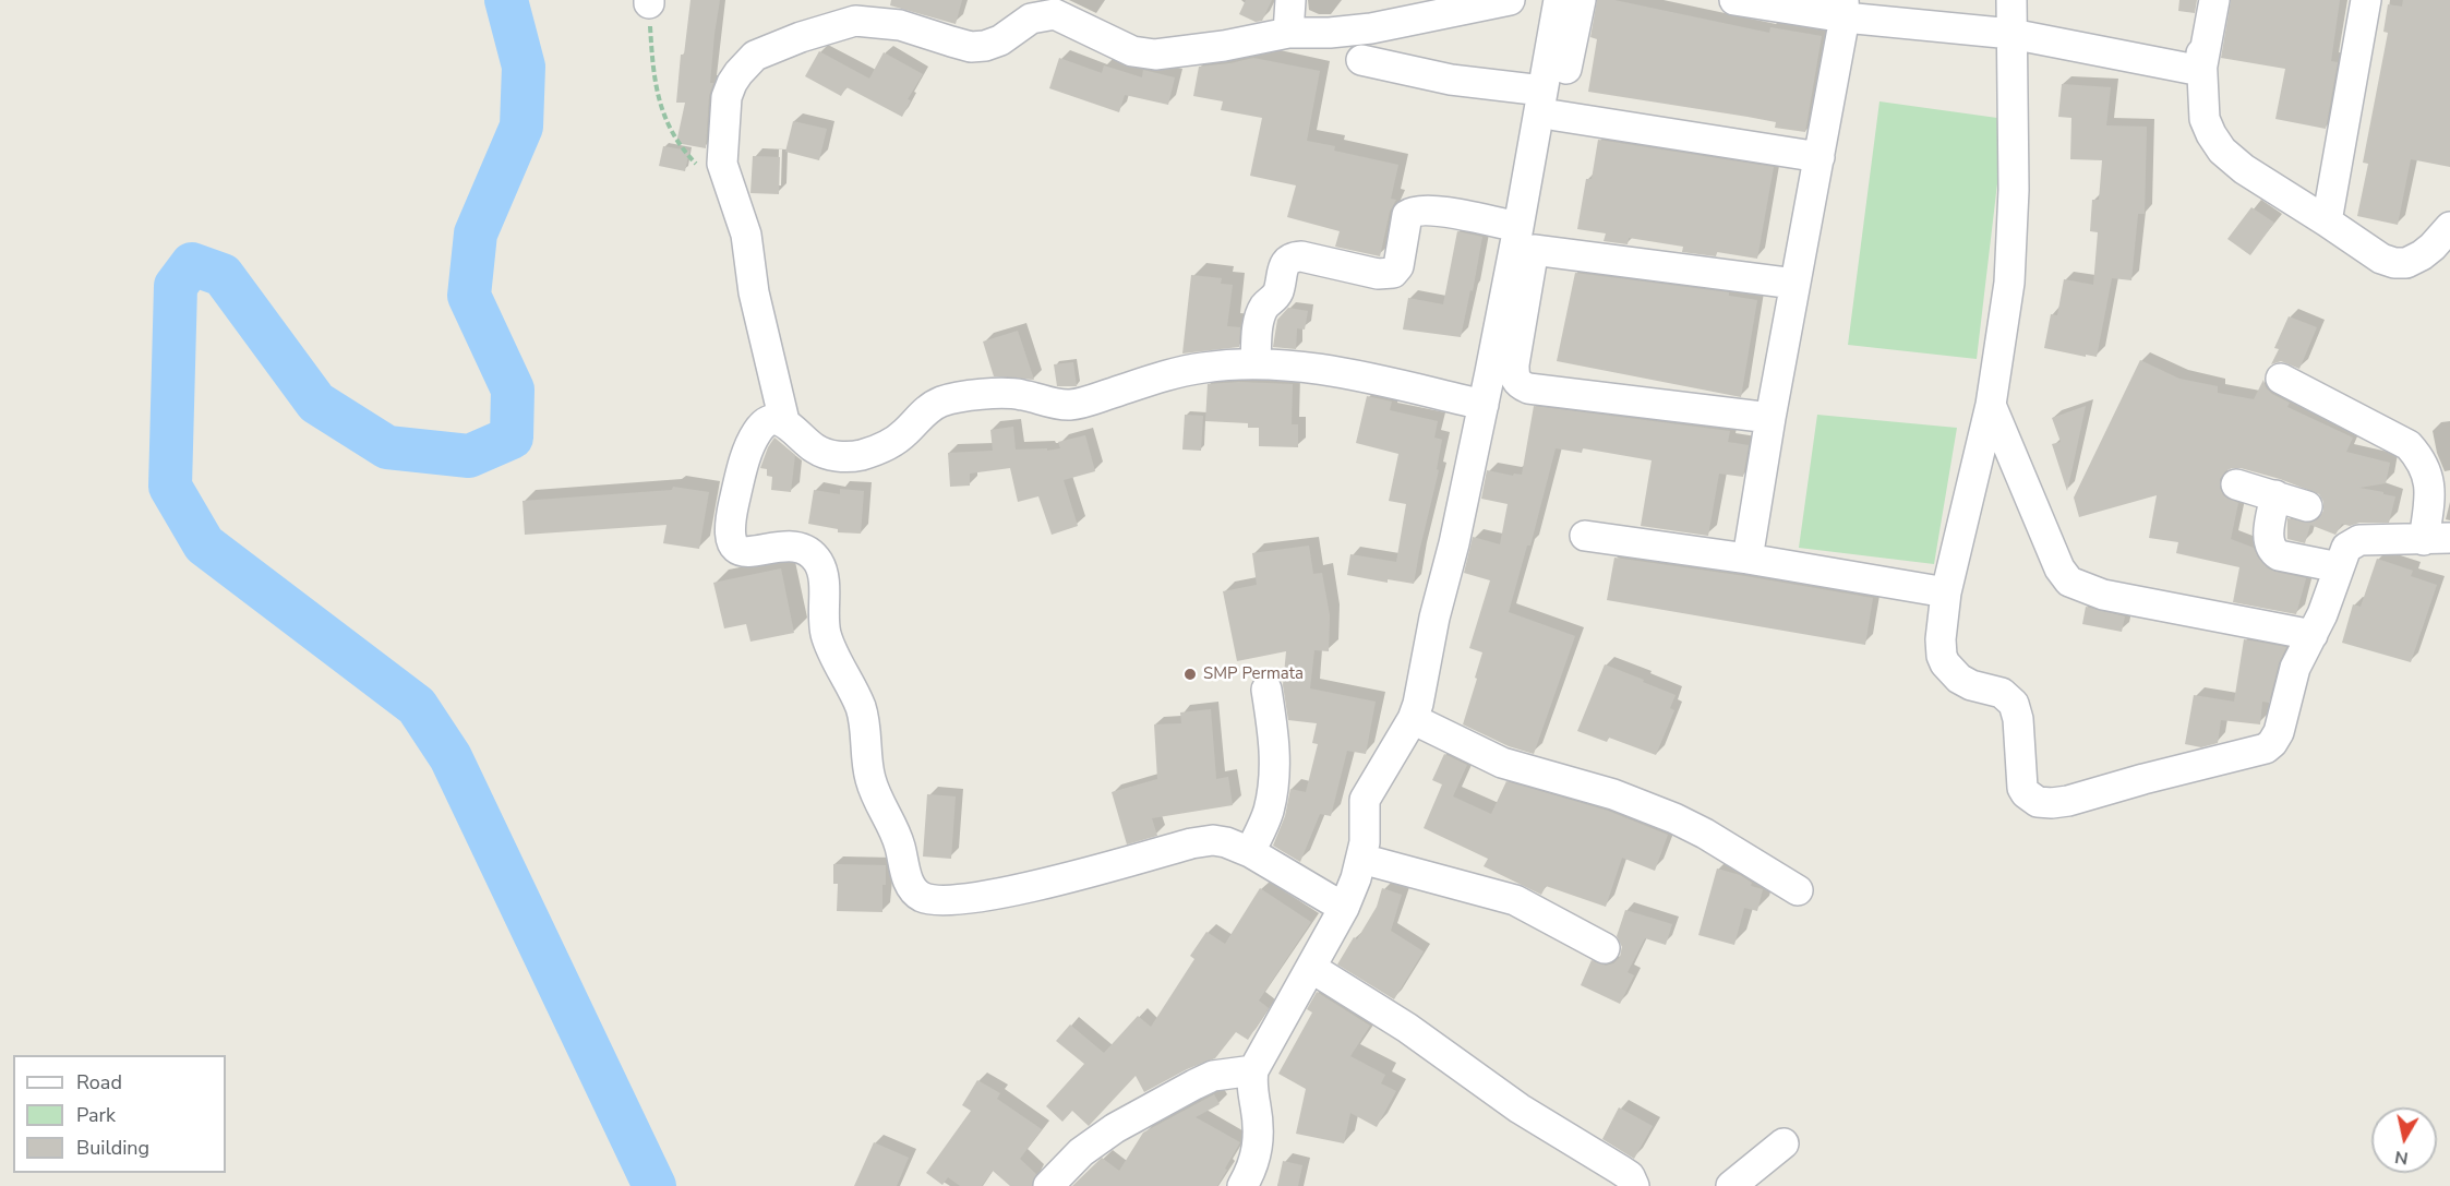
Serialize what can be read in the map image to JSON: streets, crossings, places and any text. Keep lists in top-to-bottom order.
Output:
{
  "places": ["SMP Permata"],
  "legend": ["Road", "Park", "Building"],
  "north": "bottom"
}
